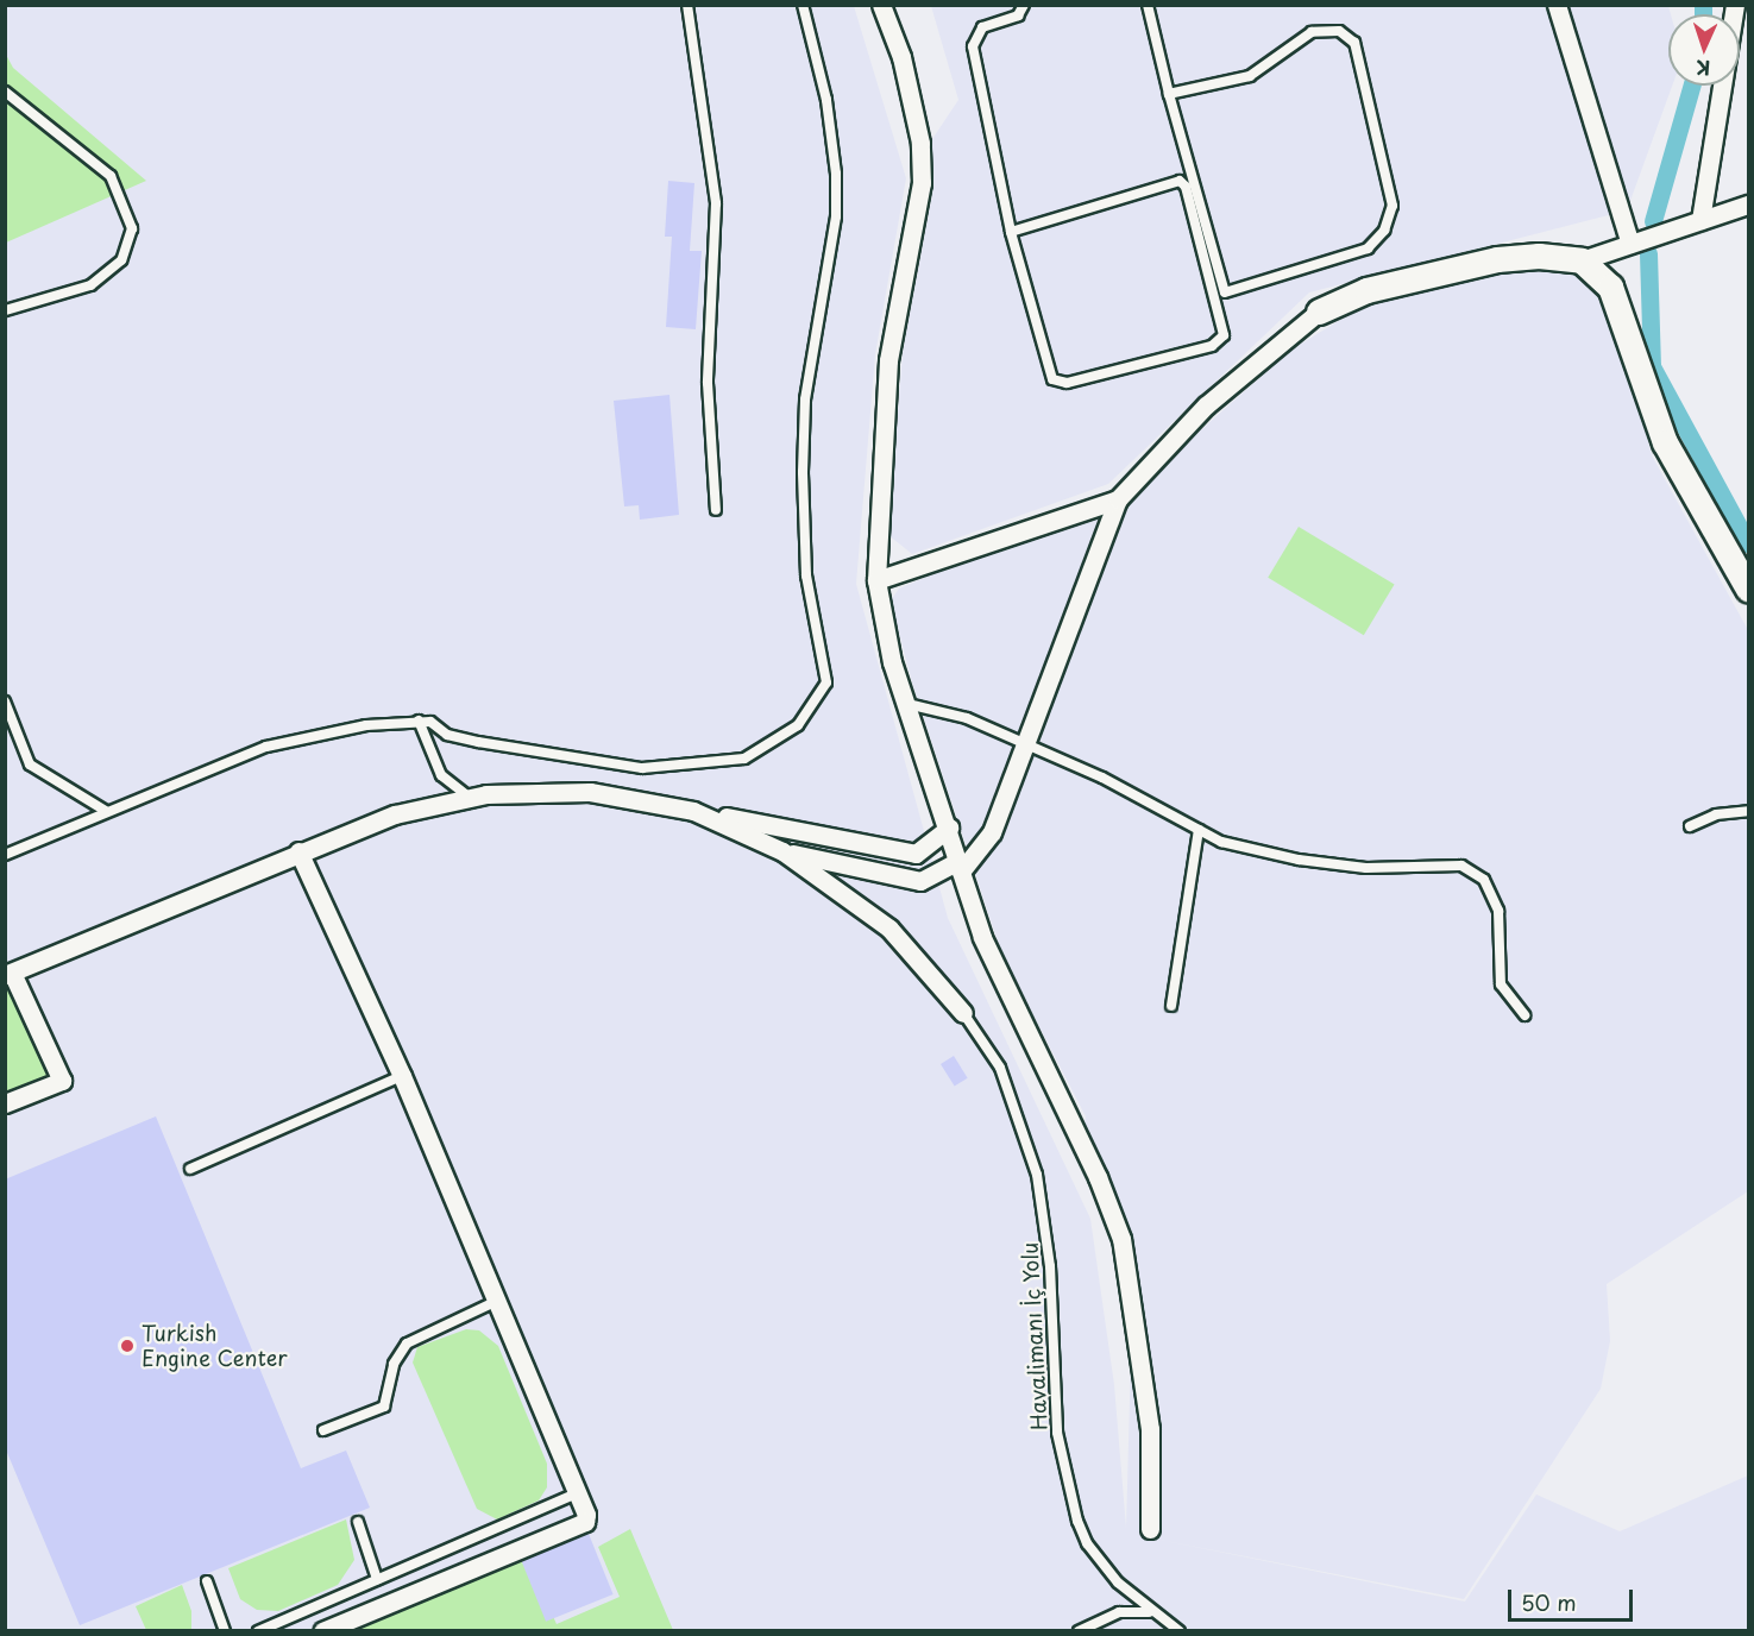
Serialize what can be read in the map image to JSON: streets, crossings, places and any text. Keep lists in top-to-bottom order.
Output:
{
  "streets": {
    "lane": ["Havalimanı İç Yolu"]
  },
  "places": ["Turkish Engine Center"],
  "scale_bar": "50 m",
  "north": "bottom"
}
